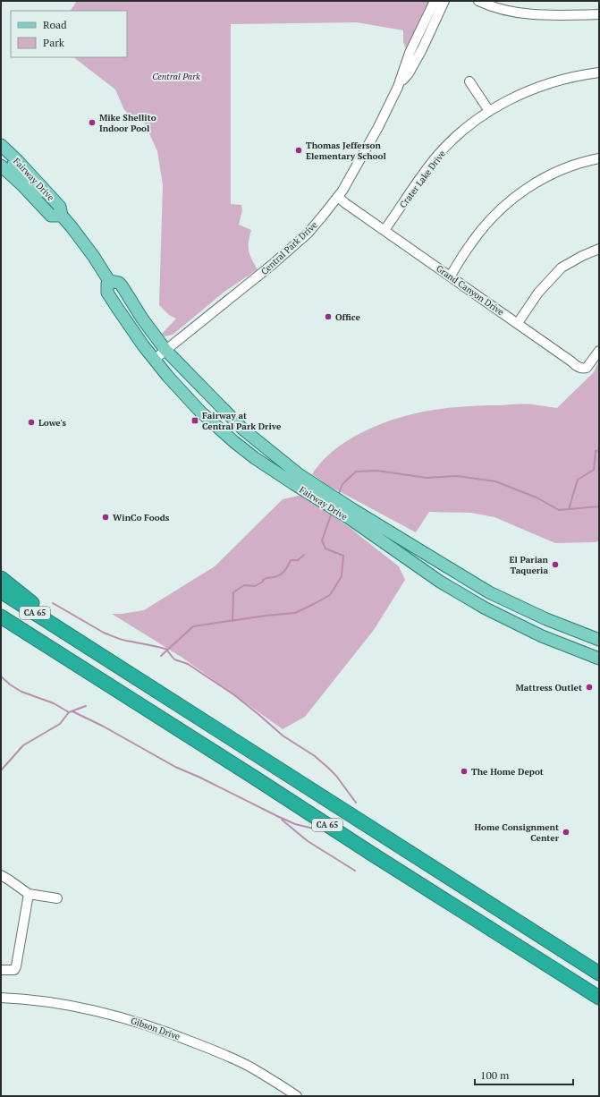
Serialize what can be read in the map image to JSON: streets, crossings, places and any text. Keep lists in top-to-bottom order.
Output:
{
  "streets": {
    "highway": ["CA 65"],
    "main road": ["Fairway Drive"],
    "street": [
      "Crater Lake Drive",
      "Central Park Drive",
      "Grand Canyon Drive",
      "Gibson Drive"
    ]
  },
  "crossings": [
    ["Fairway Drive", "Central Park Drive"],
    ["Crater Lake Drive", "Grand Canyon Drive"],
    ["Central Park Drive", "Grand Canyon Drive"]
  ],
  "parks": ["Central Park"],
  "places": {
    "other": [
      "Mike Shellito Indoor Pool",
      "Thomas Jefferson Elementary School",
      "Office",
      "Lowe's",
      "WinCo Foods",
      "El Parian Taqueria",
      "Mattress Outlet",
      "The Home Depot",
      "Home Consignment Center"
    ],
    "transit": ["Fairway at Central Park Drive"]
  },
  "legend": ["Road", "Park"],
  "scale_bar": "100 m"
}
